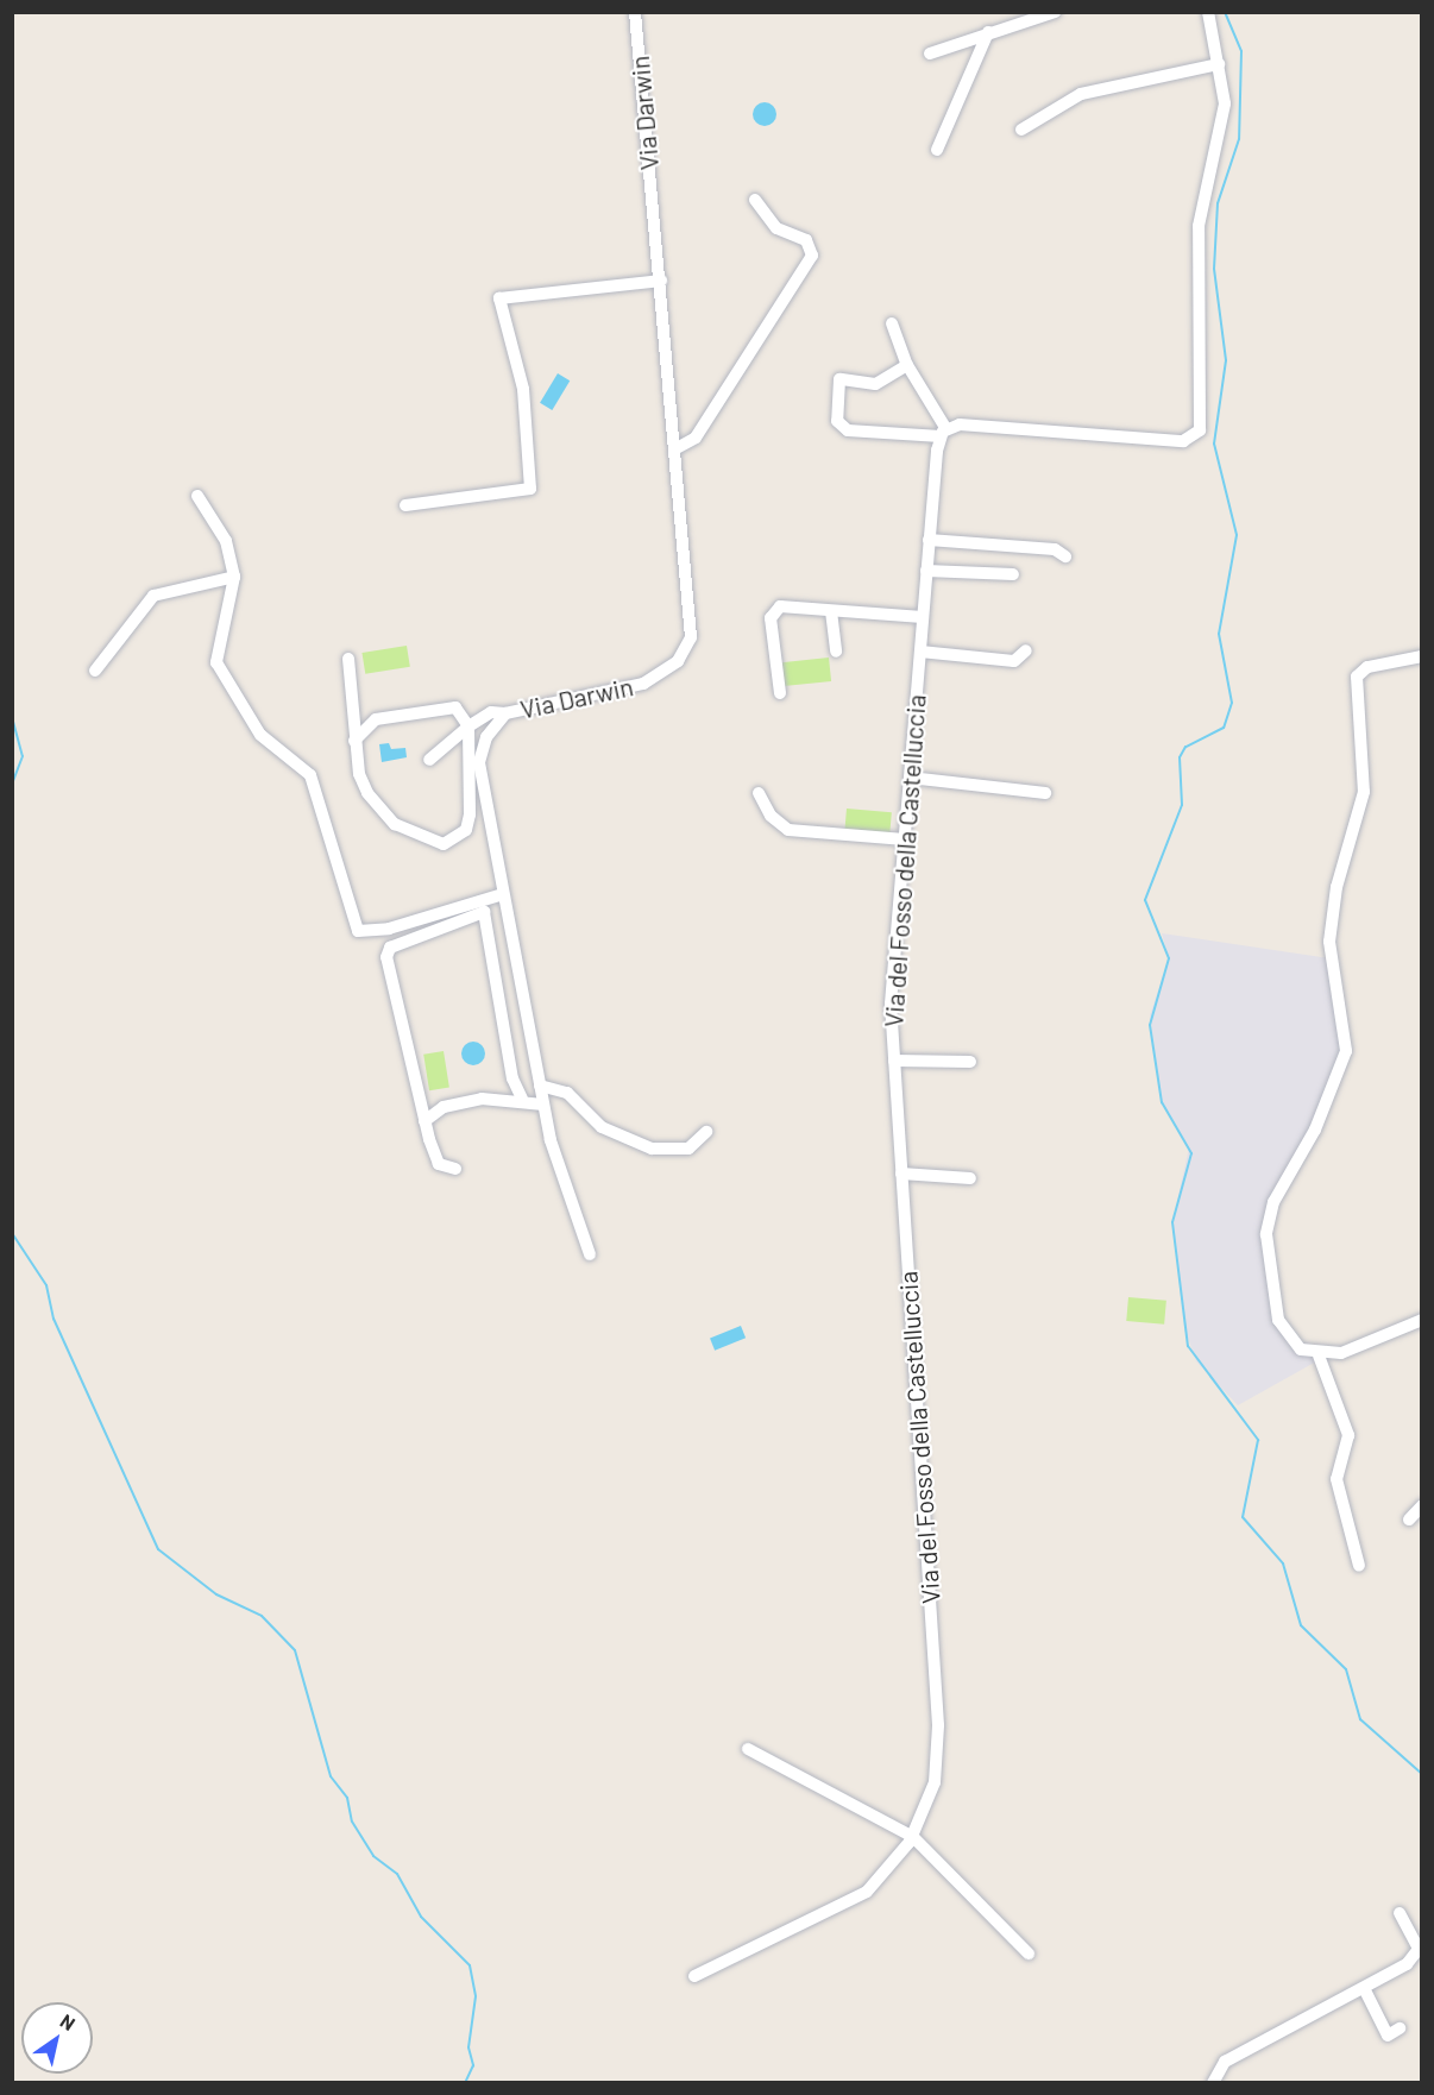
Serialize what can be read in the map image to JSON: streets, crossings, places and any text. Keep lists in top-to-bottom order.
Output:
{
  "streets": {
    "street": ["Via Darwin", "Via del Fosso della Castelluccia"]
  },
  "north": "top right"
}
